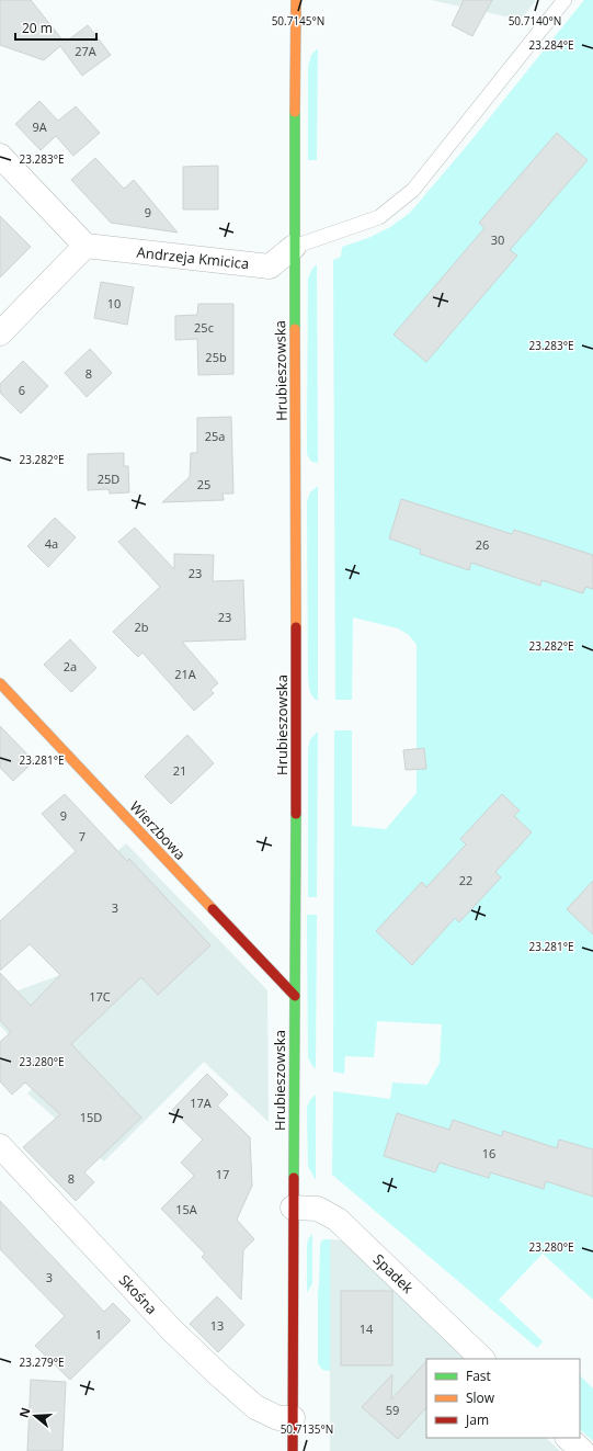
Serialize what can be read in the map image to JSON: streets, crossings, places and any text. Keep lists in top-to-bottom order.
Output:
{
  "streets": {
    "street": [
      "Andrzeja Kmicica",
      "Hrubieszowska",
      "Wierzbowa",
      "Spadek",
      "Skośna"
    ]
  },
  "crossings": [
    ["Andrzeja Kmicica", "Hrubieszowska"],
    ["Hrubieszowska", "Wierzbowa"],
    ["Hrubieszowska", "Spadek"],
    ["Hrubieszowska", "Skośna"]
  ],
  "house_numbers": [
    "27A",
    "9A",
    "9",
    "30",
    "10",
    "25c",
    "25b",
    "8",
    "6",
    "25a",
    "25D",
    "25",
    "4a",
    "26",
    "23",
    "23",
    "2b",
    "2a",
    "21A",
    "21",
    "9",
    "7",
    "22",
    "3",
    "17C",
    "17A",
    "15D",
    "16",
    "17",
    "8",
    "15A",
    "3",
    "13",
    "14",
    "1",
    "59"
  ],
  "legend": ["Fast", "Slow", "Jam"],
  "scale_bar": "20 m",
  "north": "left",
  "coordinates": [
    "50.7145°N",
    "50.7140°N",
    "23.284°E",
    "23.283°E",
    "23.282°E",
    "23.281°E",
    "23.280°E",
    "23.279°E",
    "50.7135°N"
  ]
}
